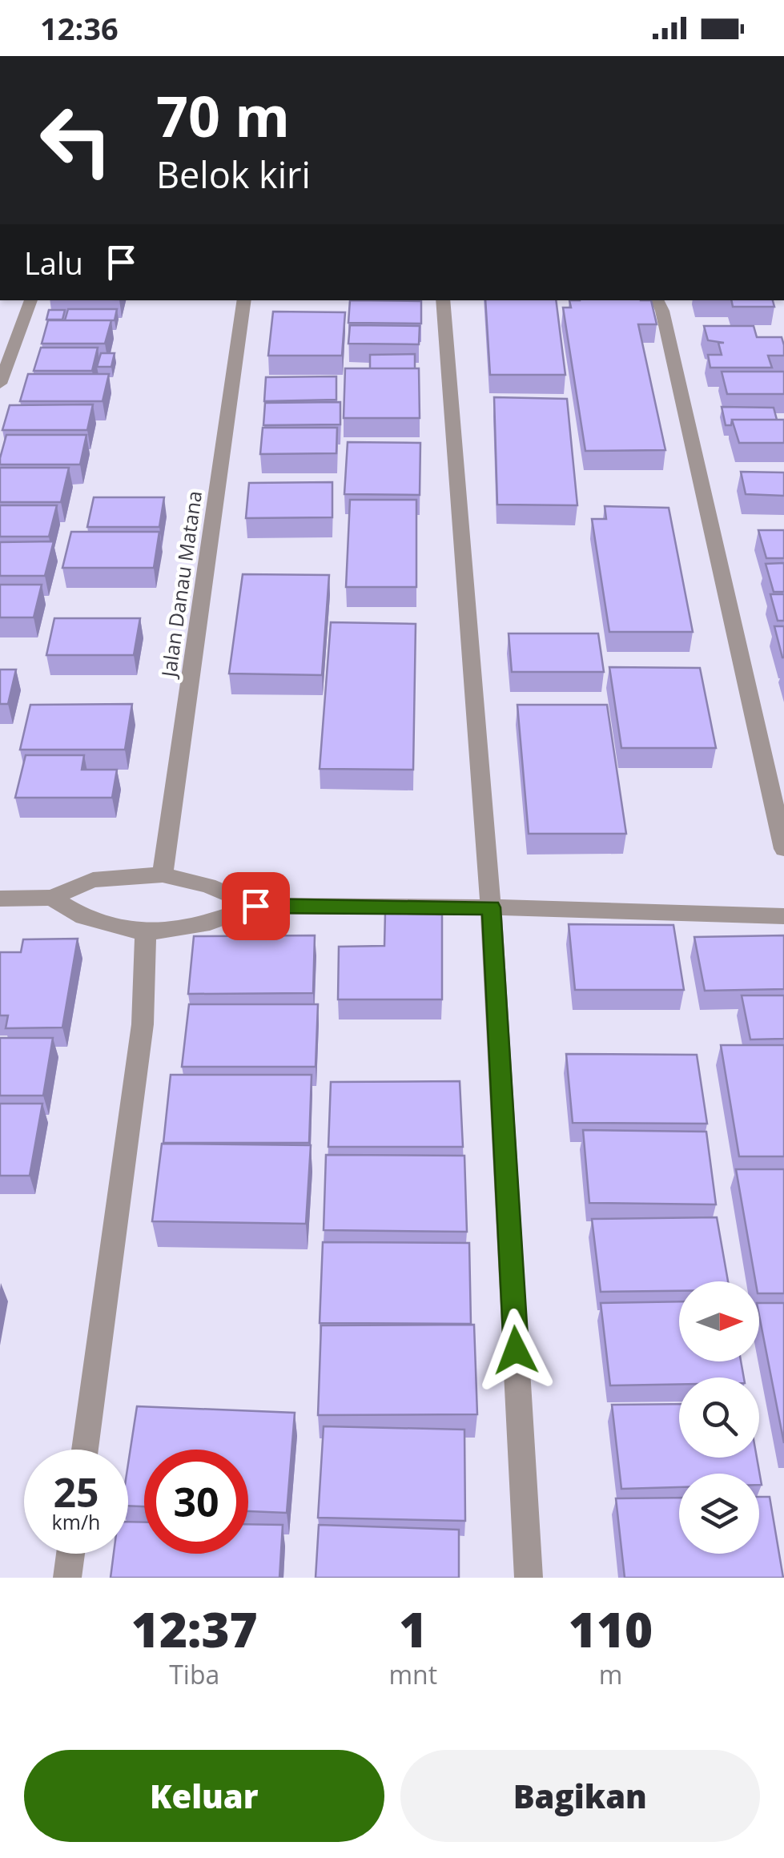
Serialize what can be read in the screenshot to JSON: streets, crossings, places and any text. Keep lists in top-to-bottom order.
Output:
{
  "streets": {
    "street": ["Jalan Danau Matana"]
  },
  "north": "right",
  "page": {
    "status": "12:36",
    "turn": ["70 m", "Belok kiri"],
    "then": "Lalu",
    "speed": "25 km/h",
    "limit": "30",
    "eta": [
      "12:37",
      "Tiba",
      "1",
      "mnt",
      "110",
      "m"
    ],
    "buttons": ["Keluar", "Bagikan"]
  }
}
